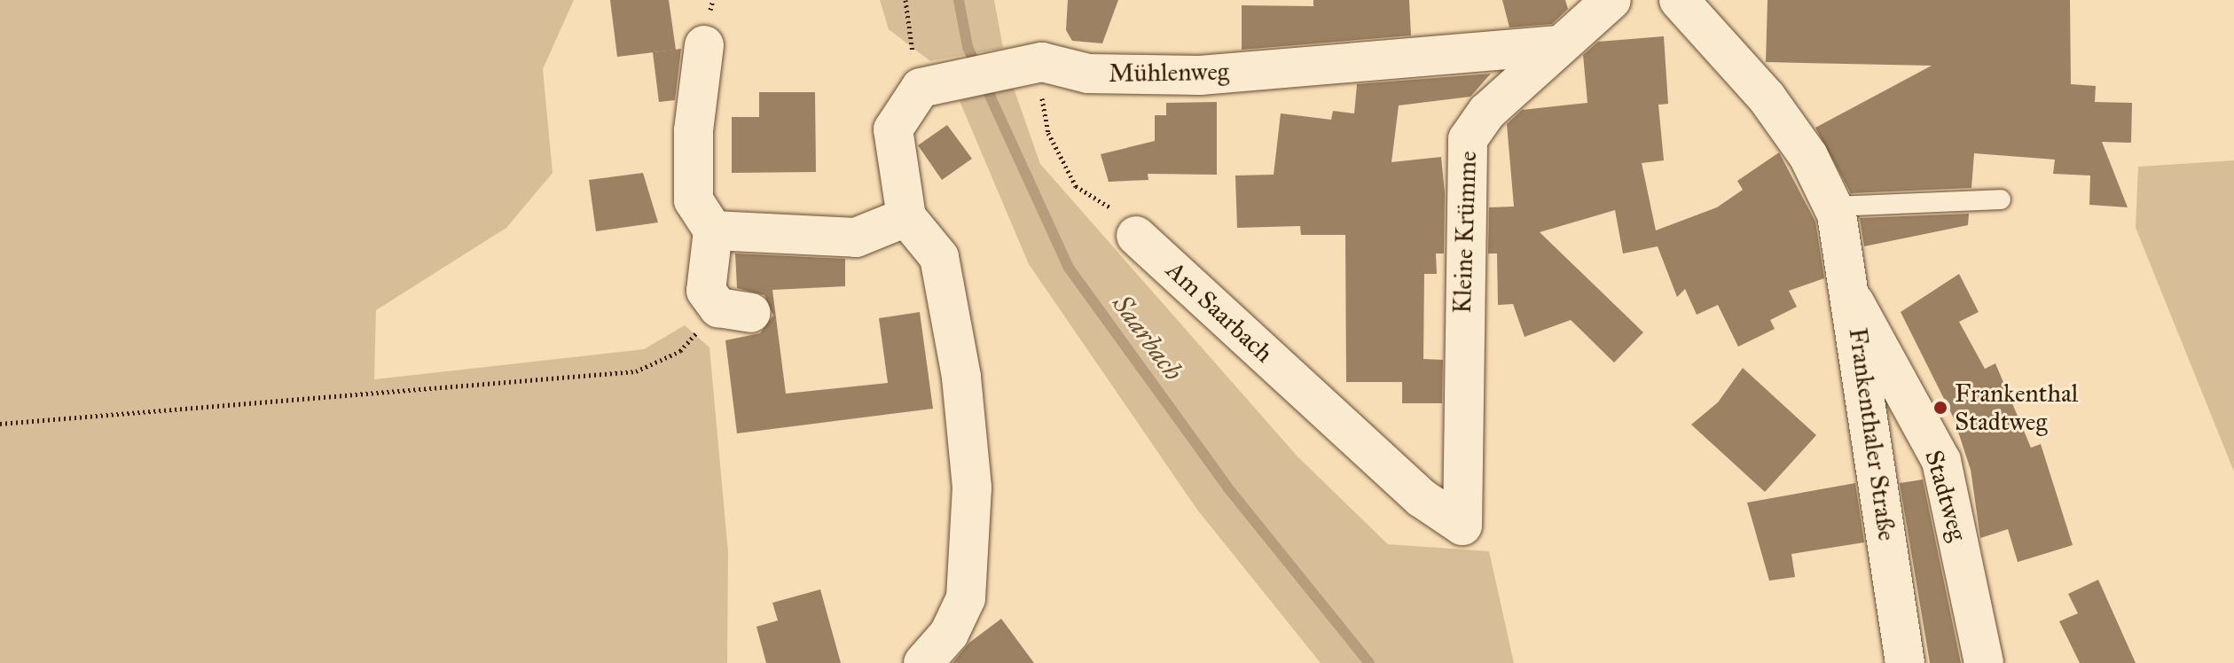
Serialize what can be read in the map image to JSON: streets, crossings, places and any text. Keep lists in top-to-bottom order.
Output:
{
  "streets": {
    "street": [
      "Mühlenweg",
      "Kleine Krümme",
      "Am Saarbach",
      "Frankenthaler Straße",
      "Stadtweg"
    ]
  },
  "crossings": [
    ["Mühlenweg", "Kleine Krümme"],
    ["Kleine Krümme", "Am Saarbach"],
    ["Frankenthaler Straße", "Stadtweg"]
  ],
  "water": ["Saarbach"],
  "places": ["Frankenthal Stadtweg"]
}
